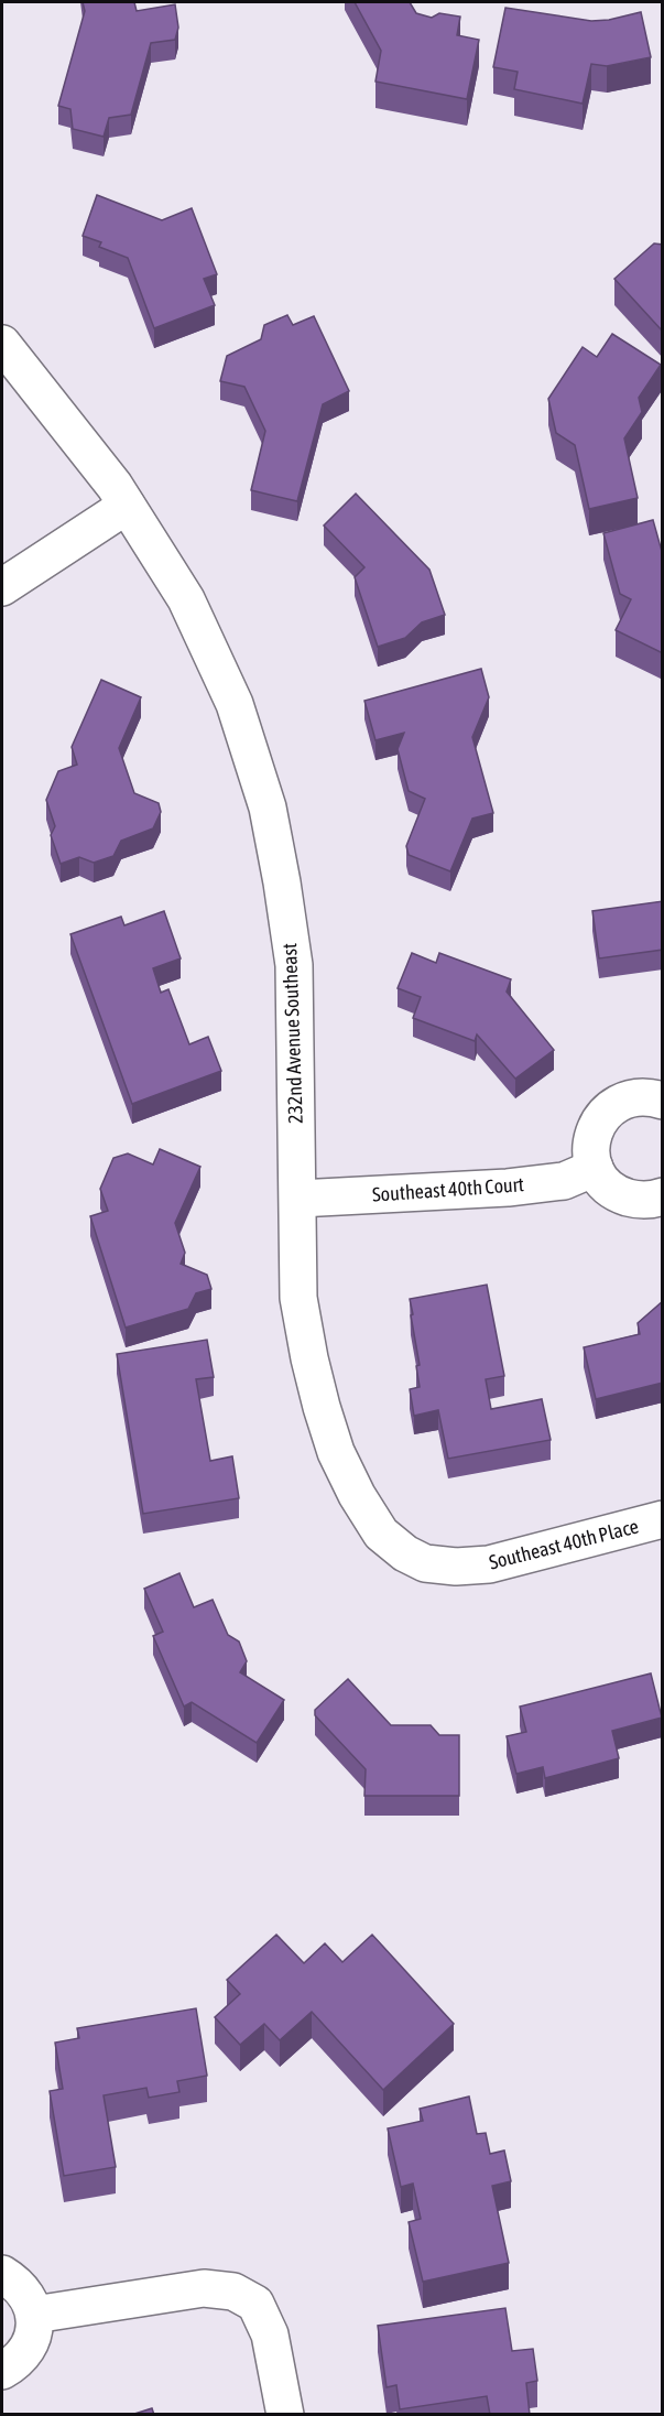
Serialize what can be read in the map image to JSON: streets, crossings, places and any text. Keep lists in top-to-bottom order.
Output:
{
  "streets": {
    "street": ["232nd Avenue Southeast", "Southeast 40th Court", "Southeast 40th Place"]
  },
  "crossings": [
    ["232nd Avenue Southeast", "Southeast 40th Court"],
    ["232nd Avenue Southeast", "Southeast 40th Place"]
  ]
}
